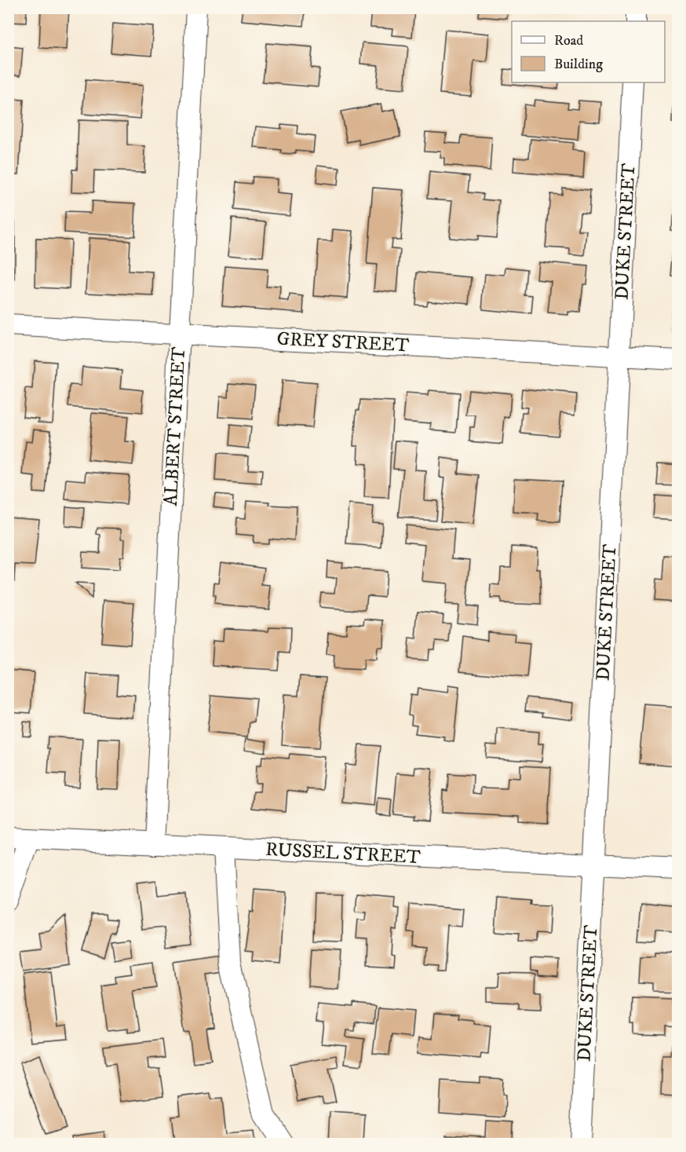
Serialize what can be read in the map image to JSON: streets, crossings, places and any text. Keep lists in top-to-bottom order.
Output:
{
  "streets": {
    "street": [
      "DUKE STREET",
      "GREY STREET",
      "ALBERT STREET",
      "RUSSEL STREET"
    ]
  },
  "crossings": [
    ["DUKE STREET", "GREY STREET"],
    ["DUKE STREET", "RUSSEL STREET"],
    ["GREY STREET", "ALBERT STREET"],
    ["ALBERT STREET", "RUSSEL STREET"]
  ],
  "legend": ["Road", "Building"]
}
